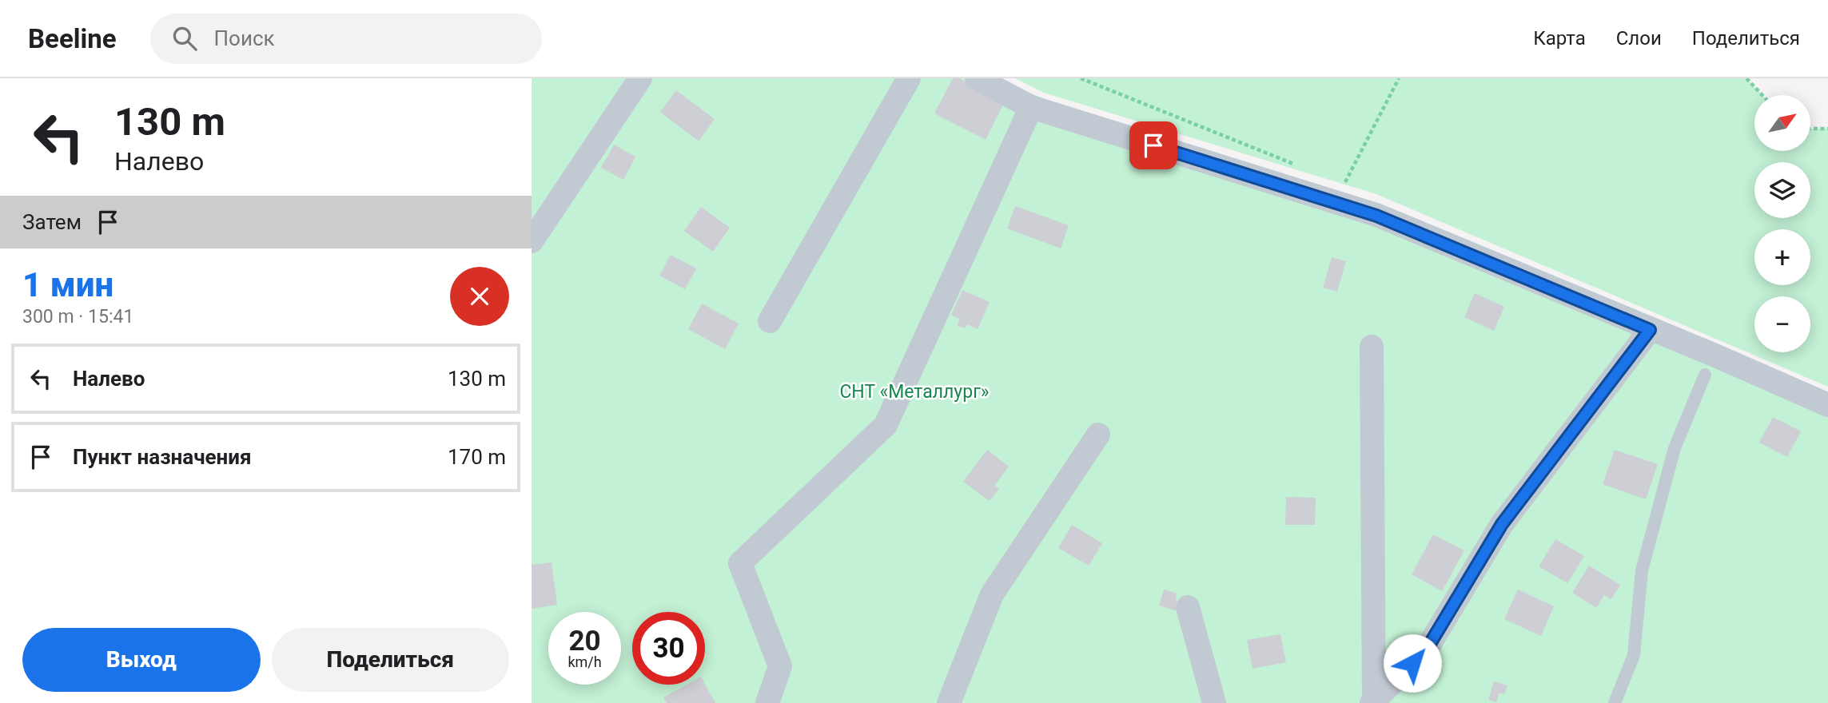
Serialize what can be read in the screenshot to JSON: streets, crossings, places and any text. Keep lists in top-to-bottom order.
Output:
{
  "parks": ["СНТ «Металлург»"],
  "north": "top right",
  "page": {
    "header": "Beeline",
    "search": "Поиск",
    "nav": ["Карта", "Слои", "Поделиться"],
    "turn": ["130 m", "Налево"],
    "map_buttons": ["+", "−"],
    "then": "Затем",
    "heading": ["1 мин", "300 m · 15:41"],
    "list": [
      {
        "name": "Налево",
        "value": "130 m"
      },
      {
        "name": "Пункт назначения",
        "value": "170 m"
      }
    ],
    "speed": "20 km/h",
    "limit": "30",
    "buttons": ["Выход", "Поделиться"]
  }
}
